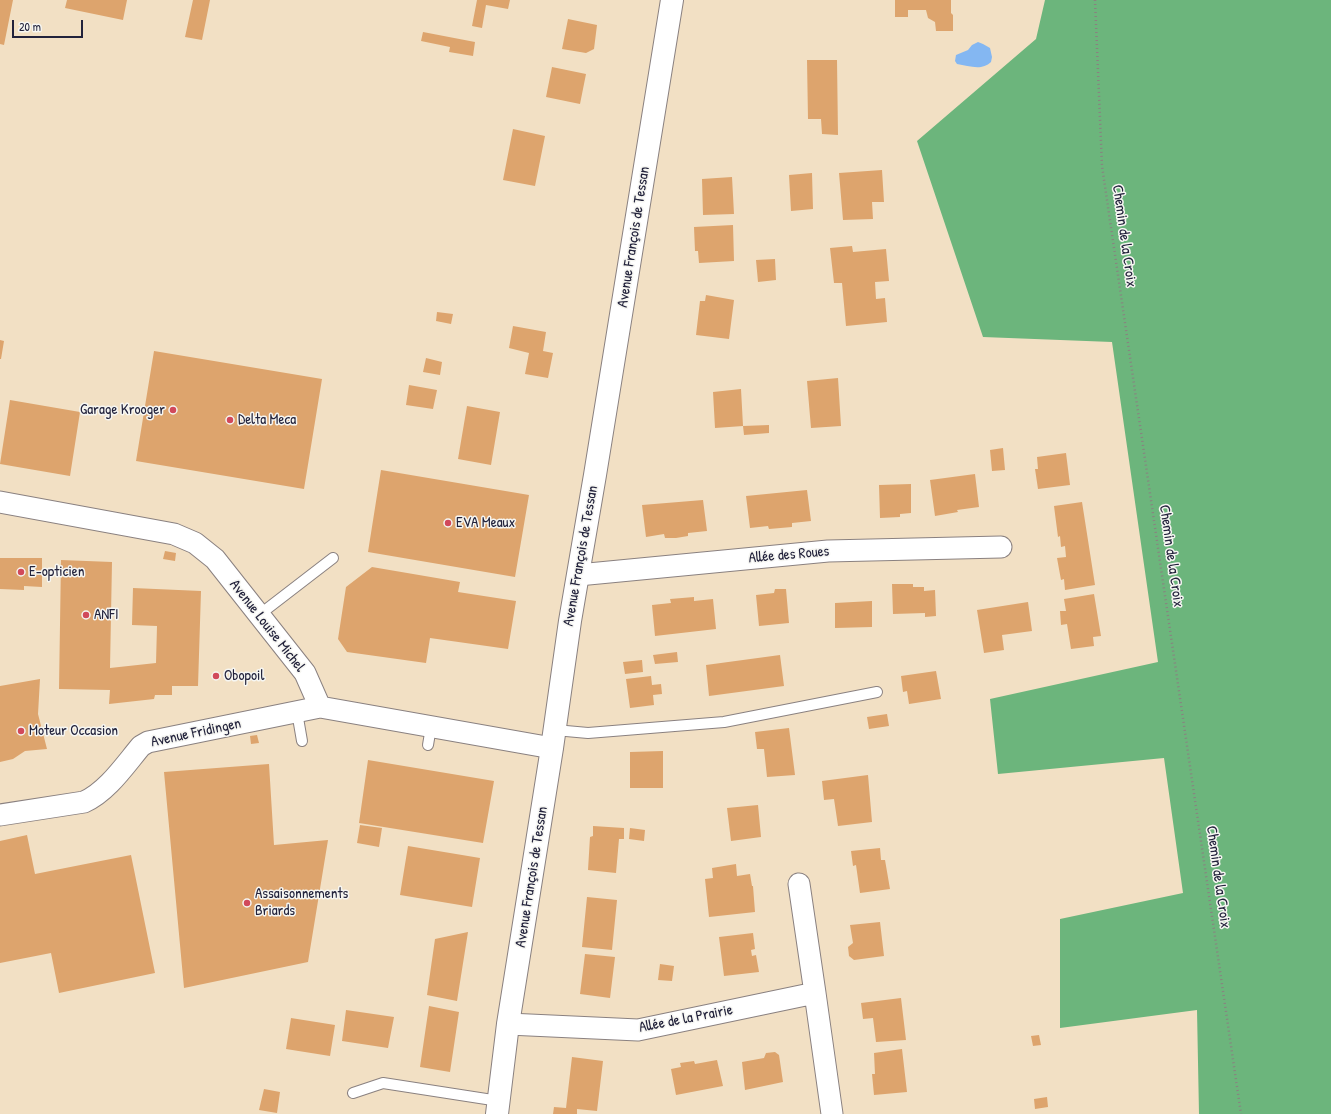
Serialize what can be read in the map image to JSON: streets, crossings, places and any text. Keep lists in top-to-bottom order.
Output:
{
  "streets": {
    "street": [
      "Avenue François de Tessan",
      "Allée des Roues",
      "Avenue Louise Michel",
      "Avenue Fridingen",
      "Allée de la Prairie"
    ],
    "path": ["Chemin de la Croix"]
  },
  "crossings": [
    ["Avenue François de Tessan", "Allée des Roues"],
    ["Avenue François de Tessan", "Allée de la Prairie"],
    ["Avenue Louise Michel", "Avenue Fridingen"]
  ],
  "places": [
    "Garage Krooger",
    "Delta Meca",
    "EVA Meaux",
    "E-opticien",
    "ANFI",
    "Obopoil",
    "Moteur Occasion",
    "Assaisonnements Briards"
  ],
  "scale_bar": "20 m"
}
